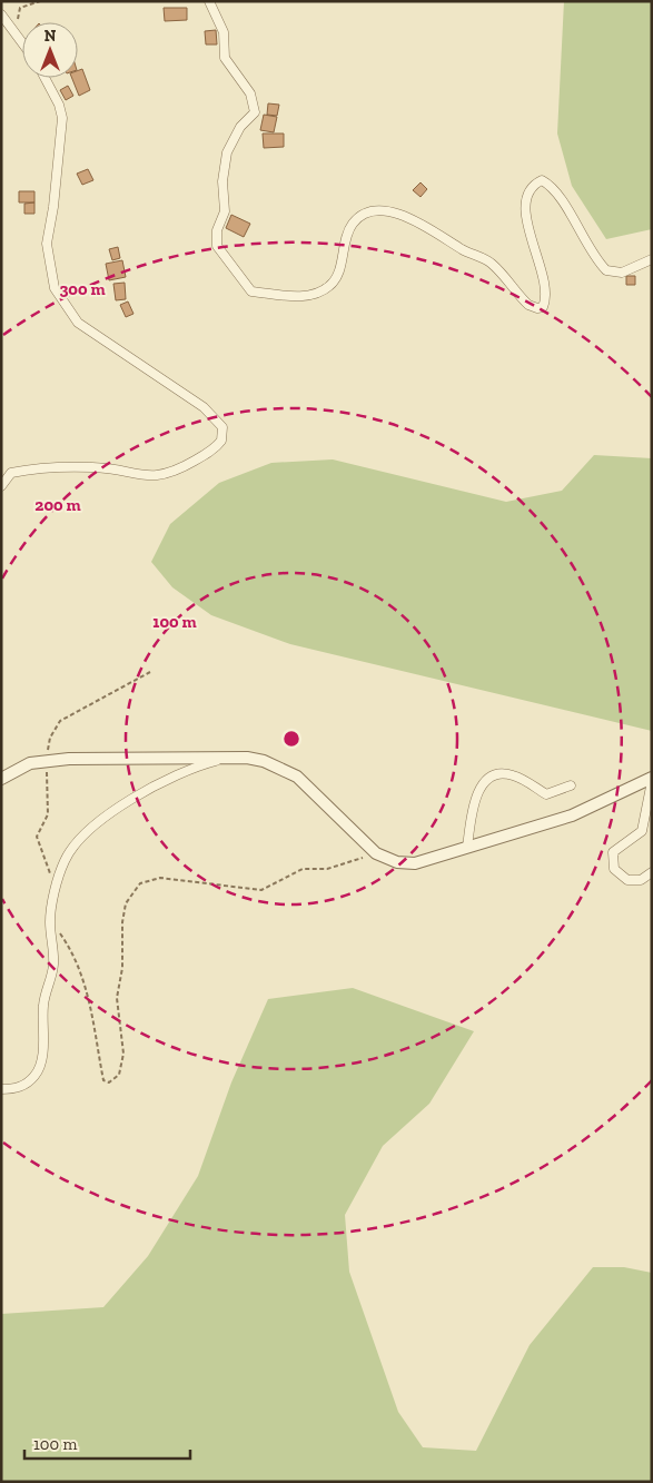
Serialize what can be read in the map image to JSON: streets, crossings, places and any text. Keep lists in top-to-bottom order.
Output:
{
  "scale_bar": "100 m",
  "north": "top",
  "rings": ["300 m", "200 m", "100 m"]
}
